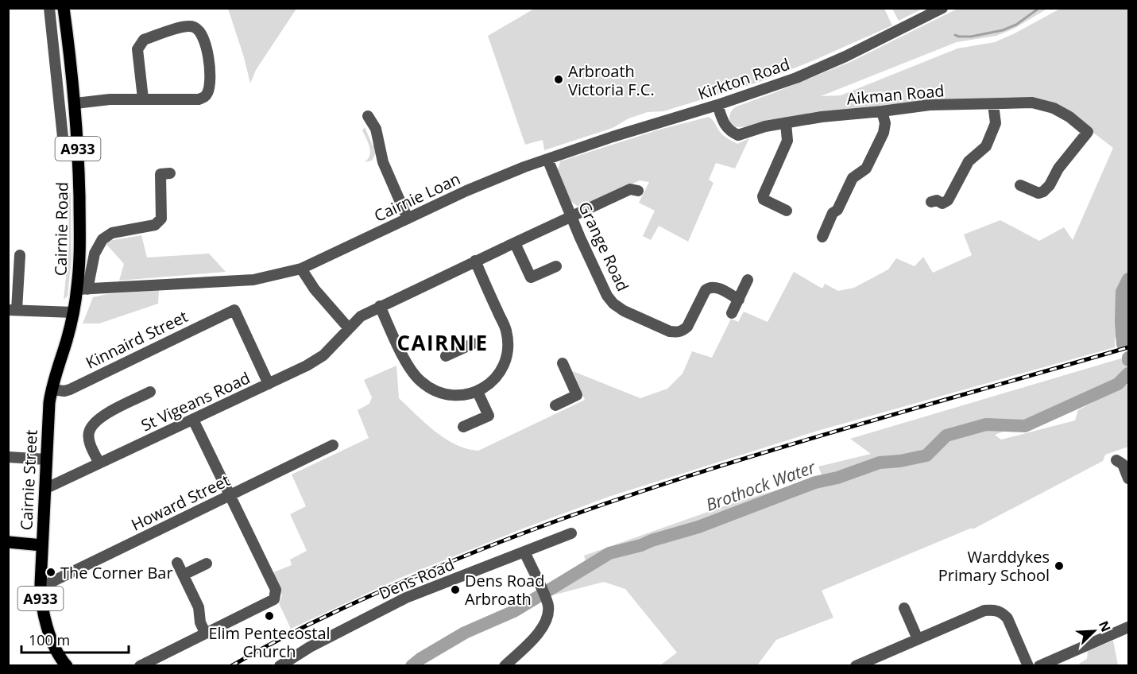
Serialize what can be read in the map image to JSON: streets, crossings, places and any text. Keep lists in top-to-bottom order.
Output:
{
  "streets": {
    "main road": ["A933", "Cairnie Road", "Cairnie Street"],
    "street": [
      "Kirkton Road",
      "Aikman Road",
      "Cairnie Loan",
      "Grange Road",
      "Kinnaird Street",
      "St Vigeans Road",
      "Howard Street",
      "Dens Road"
    ]
  },
  "crossings": [
    ["Kirkton Road", "Aikman Road"],
    ["Kirkton Road", "Cairnie Loan"],
    ["Kirkton Road", "Grange Road"],
    ["Cairnie Loan", "Cairnie Road"],
    ["Cairnie Loan", "Grange Road"],
    ["Cairnie Road", "Cairnie Street"],
    ["Kinnaird Street", "St Vigeans Road"],
    ["Kinnaird Street", "Cairnie Street"],
    ["St Vigeans Road", "Cairnie Street"],
    ["Cairnie Street", "Howard Street"]
  ],
  "districts": ["CAIRNIE"],
  "water": ["Brothock Water"],
  "places": [
    "Arbroath Victoria F.C.",
    "Warddykes Primary School",
    "The Corner Bar",
    "Dens Road Arbroath",
    "Elim Pentecostal Church"
  ],
  "scale_bar": "100 m",
  "north": "top right"
}
